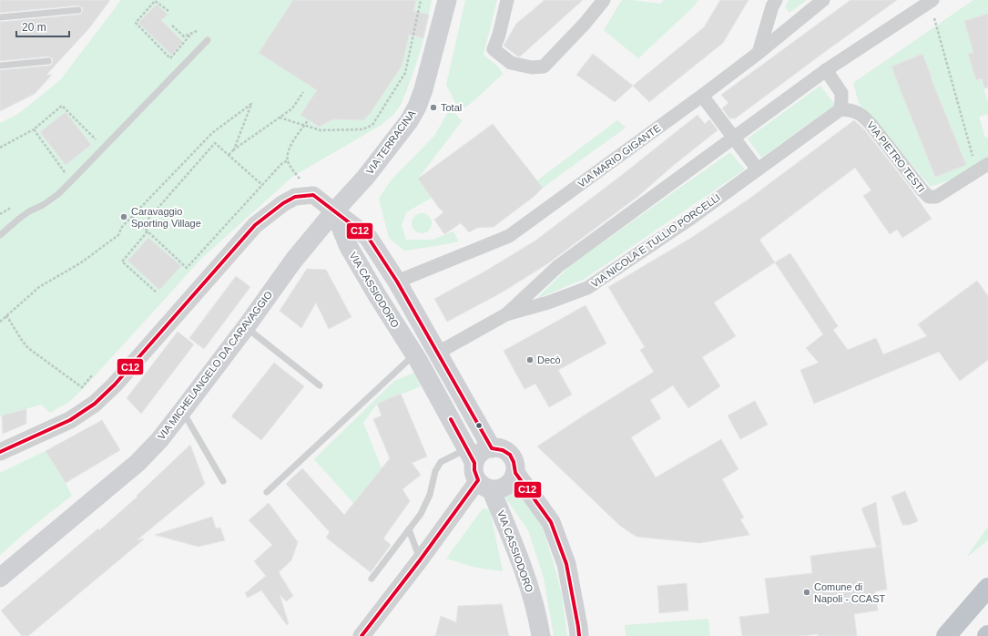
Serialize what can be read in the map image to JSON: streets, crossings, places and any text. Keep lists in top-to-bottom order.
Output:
{
  "streets": {
    "main road": ["VIA TERRACINA", "VIA CASSIODORO", "VIA MICHELANGELO DA CARAVAGGIO"],
    "street": ["VIA MARIO GIGANTE", "VIA PIETRO TESTI", "VIA NICOLA E TULLIO PORCELLI"]
  },
  "crossings": [
    ["VIA TERRACINA", "VIA CASSIODORO"],
    ["VIA TERRACINA", "VIA MICHELANGELO DA CARAVAGGIO"],
    ["VIA PIETRO TESTI", "VIA NICOLA E TULLIO PORCELLI"],
    ["VIA CASSIODORO", "VIA MICHELANGELO DA CARAVAGGIO"]
  ],
  "places": [
    "Total",
    "Caravaggio Sporting Village",
    "Decò",
    "Comune di Napoli - CCAST"
  ],
  "lines": ["transit line C12"],
  "scale_bar": "20 m"
}
